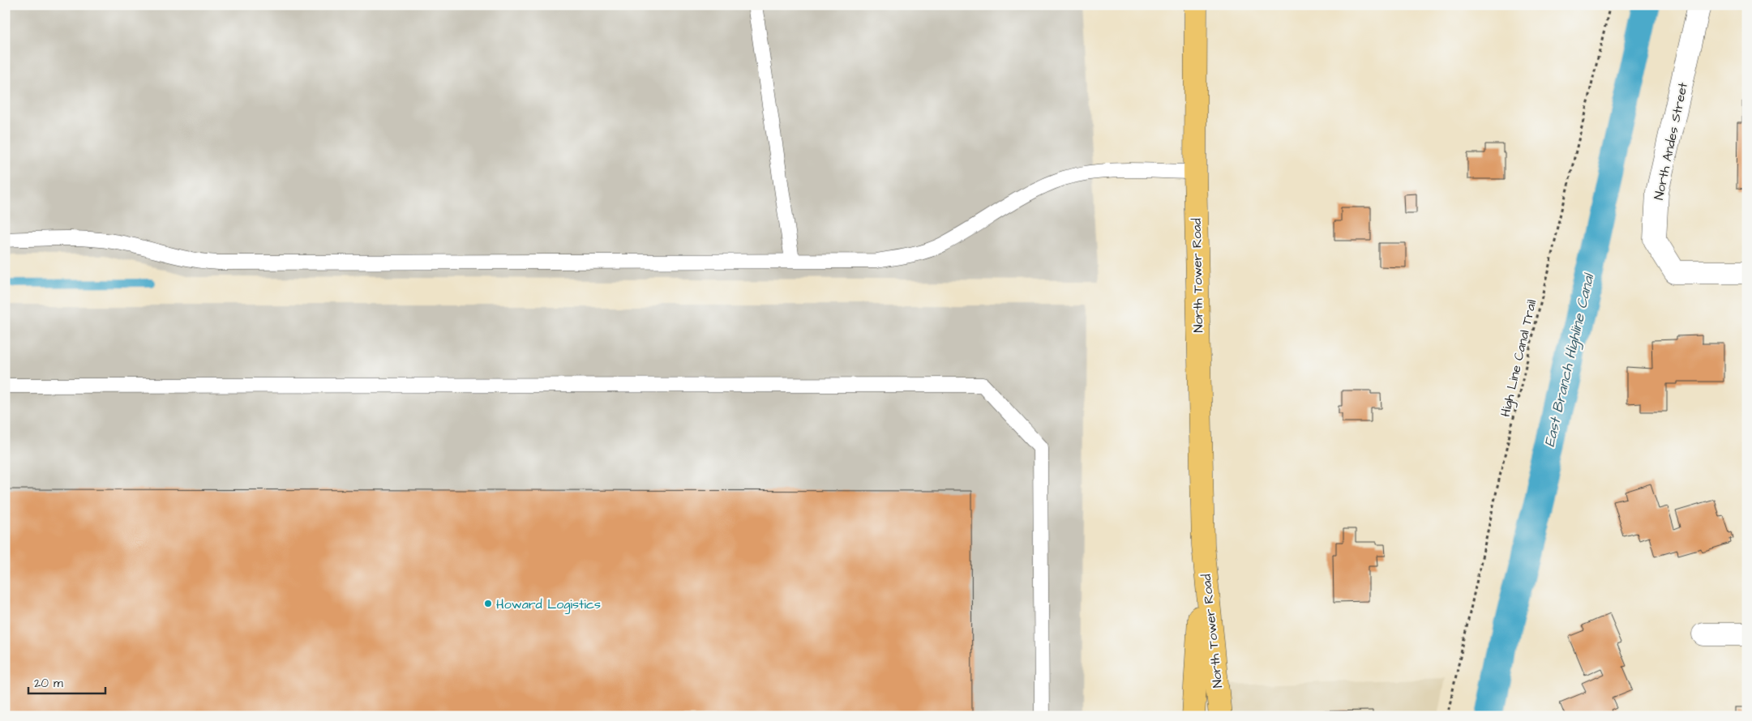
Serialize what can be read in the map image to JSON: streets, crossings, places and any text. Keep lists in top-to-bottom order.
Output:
{
  "streets": {
    "main road": ["North Tower Road"],
    "street": ["North Andes Street"],
    "path": ["High Line Canal Trail"]
  },
  "water": ["East Branch Highline Canal"],
  "places": ["Howard Logistics"],
  "scale_bar": "20 m"
}
